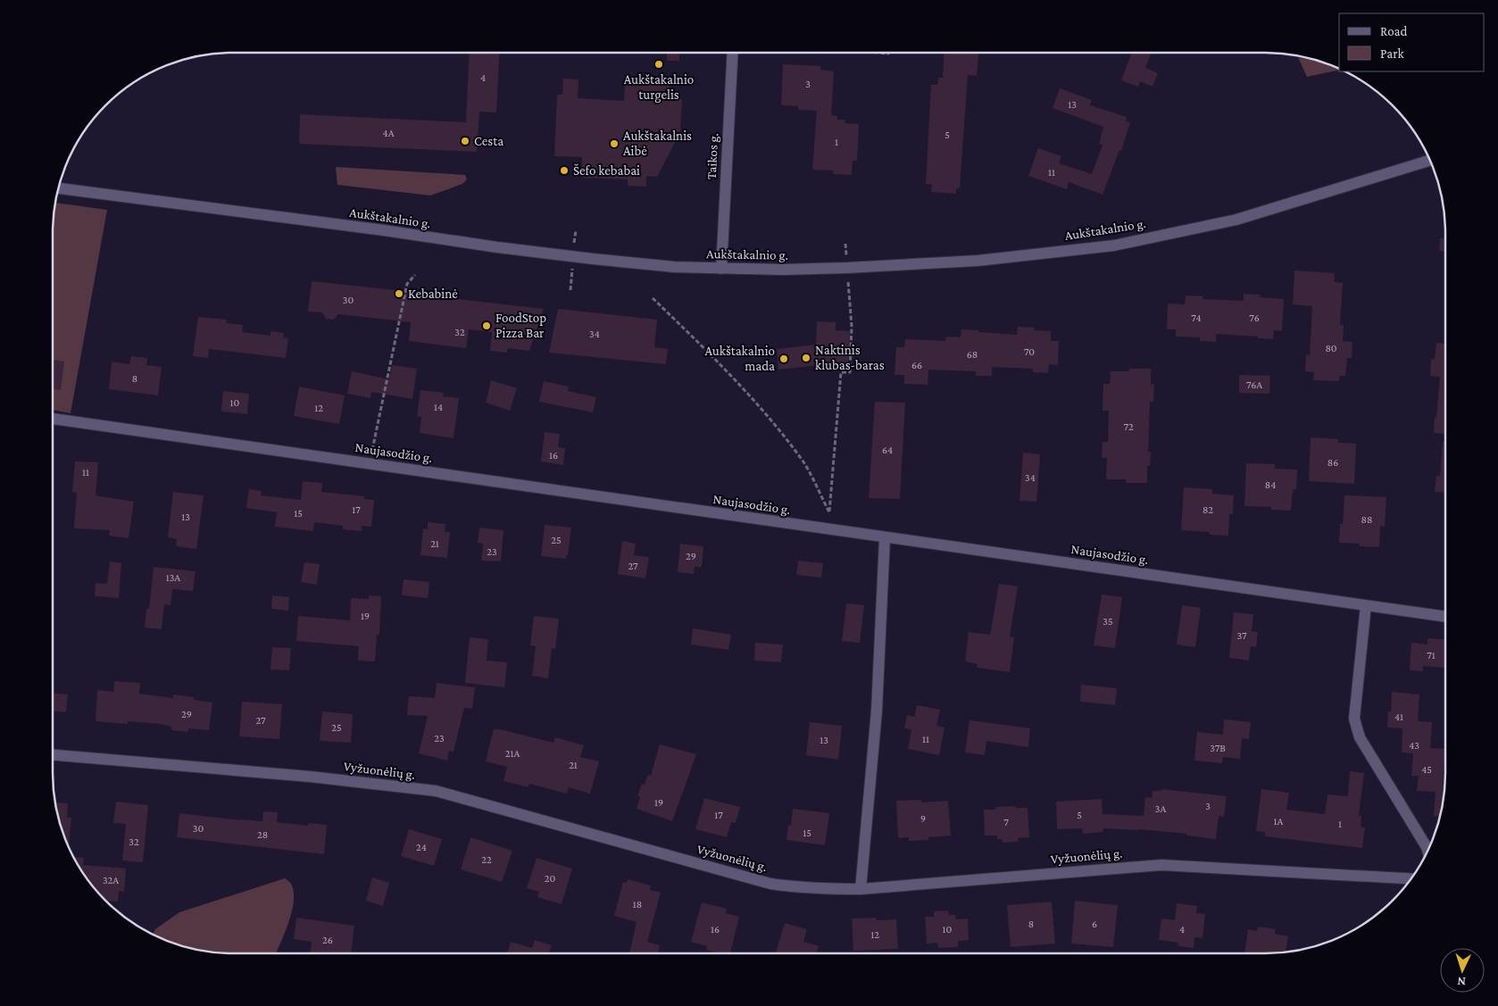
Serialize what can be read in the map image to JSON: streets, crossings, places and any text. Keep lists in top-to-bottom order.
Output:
{
  "streets": {
    "street": [
      "Taikos g.",
      "Aukštakalnio g.",
      "Naujasodžio g.",
      "Vyžuonėlių g."
    ]
  },
  "crossings": [
    ["Taikos g.", "Aukštakalnio g."]
  ],
  "places": [
    "Aukštakalnio turgelis",
    "Cesta",
    "Aukštakalnis Aibė",
    "Šefo kebabai",
    "Kebabinė",
    "FoodStop Pizza Bar",
    "Naktinis klubas-baras",
    "Aukštakalnio mada"
  ],
  "house_numbers": [
    "4",
    "3",
    "13",
    "4A",
    "5",
    "1",
    "11",
    "30",
    "74",
    "76",
    "32",
    "34",
    "80",
    "70",
    "68",
    "66",
    "8",
    "76A",
    "10",
    "14",
    "12",
    "72",
    "64",
    "16",
    "86",
    "11",
    "34",
    "84",
    "17",
    "82",
    "15",
    "13",
    "88",
    "25",
    "21",
    "23",
    "29",
    "27",
    "13A",
    "19",
    "35",
    "37",
    "71",
    "29",
    "41",
    "27",
    "25",
    "23",
    "11",
    "13",
    "43",
    "37B",
    "21A",
    "21",
    "45",
    "19",
    "3",
    "3A",
    "17",
    "5",
    "9",
    "1A",
    "7",
    "1",
    "30",
    "15",
    "28",
    "32",
    "24",
    "22",
    "20",
    "32A",
    "18",
    "8",
    "6",
    "16",
    "10",
    "4",
    "12",
    "26"
  ],
  "legend": ["Road", "Park"],
  "north": "bottom"
}
